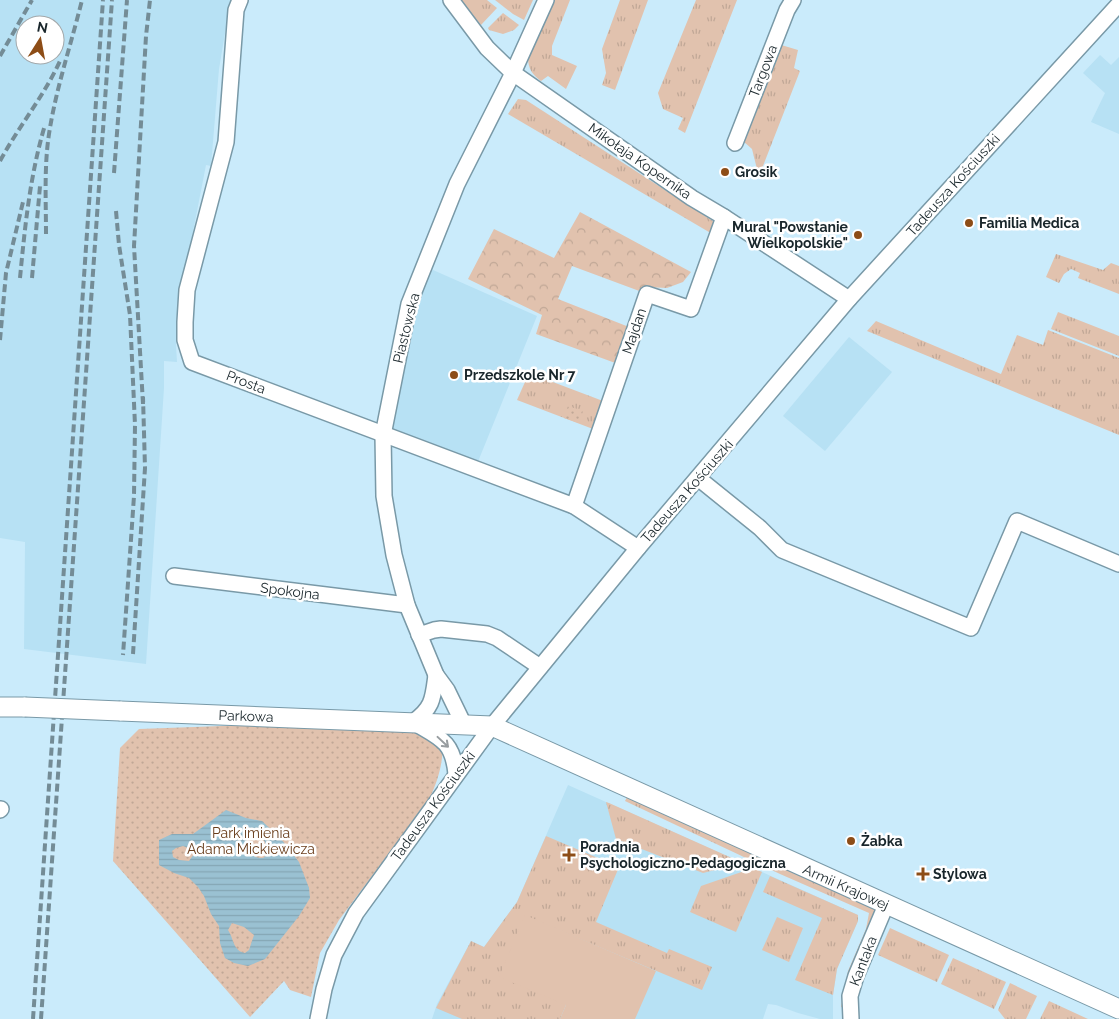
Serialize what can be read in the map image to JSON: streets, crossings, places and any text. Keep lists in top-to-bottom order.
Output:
{
  "streets": {
    "street": [
      "Targowa",
      "Mikołaja Kopernika",
      "Tadeusza Kościuszki",
      "Piastowska",
      "Majdan",
      "Prosta",
      "Spokojna",
      "Parkowa",
      "Armii Krajowej",
      "Kantaka"
    ]
  },
  "crossings": [
    ["Mikołaja Kopernika", "Tadeusza Kościuszki"],
    ["Mikołaja Kopernika", "Piastowska"],
    ["Mikołaja Kopernika", "Majdan"],
    ["Tadeusza Kościuszki", "Prosta"],
    ["Tadeusza Kościuszki", "Parkowa"],
    ["Tadeusza Kościuszki", "Armii Krajowej"],
    ["Piastowska", "Prosta"],
    ["Piastowska", "Spokojna"],
    ["Piastowska", "Parkowa"],
    ["Majdan", "Prosta"],
    ["Parkowa", "Armii Krajowej"],
    ["Armii Krajowej", "Kantaka"]
  ],
  "parks": ["Park imienia Adama Mickiewicza"],
  "places": {
    "other": [
      "Grosik",
      "Familia Medica",
      "Mural \"Powstanie Wielkopolskie\"",
      "Przedszkole Nr 7",
      "Żabka"
    ],
    "health": ["Poradnia Psychologiczno-Pedagogiczna", "Stylowa"]
  },
  "north": "top"
}
